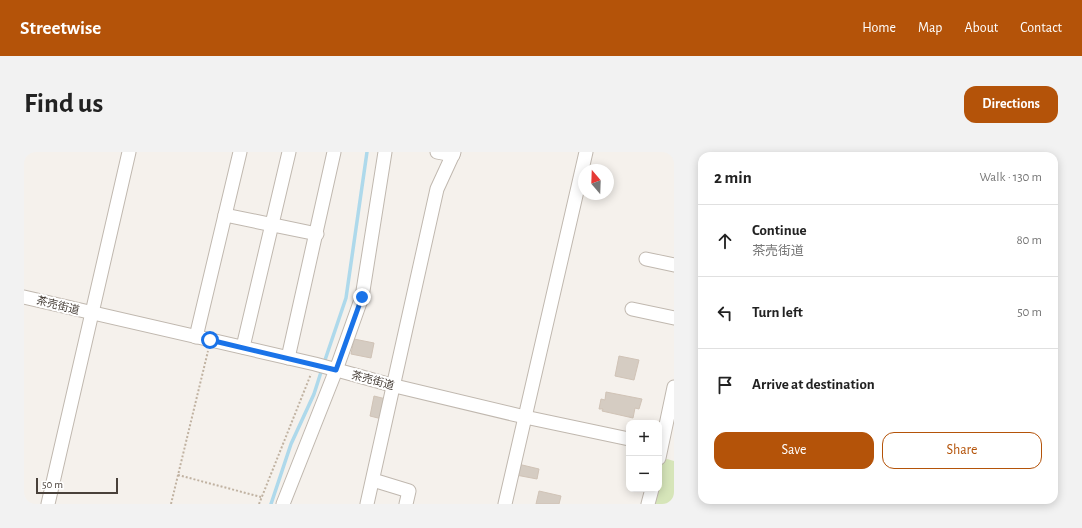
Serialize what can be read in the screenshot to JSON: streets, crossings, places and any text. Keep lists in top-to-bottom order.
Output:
{
  "streets": {
    "street": ["茶売街道"]
  },
  "scale_bar": "50 m",
  "north": "top",
  "page": {
    "header": "Streetwise",
    "nav": [
      "Home",
      "Map",
      "About",
      "Contact"
    ],
    "buttons": [
      "Directions",
      ["Save", "Share"]
    ],
    "title": "Find us",
    "heading": ["2 min", "Walk · 130 m"],
    "list": [
      ["Continue", "茶売街道", "80 m"],
      ["Turn left", "50 m"],
      "Arrive at destination"
    ],
    "map_buttons": ["+", "−"],
    "scale": "50 m"
  }
}
